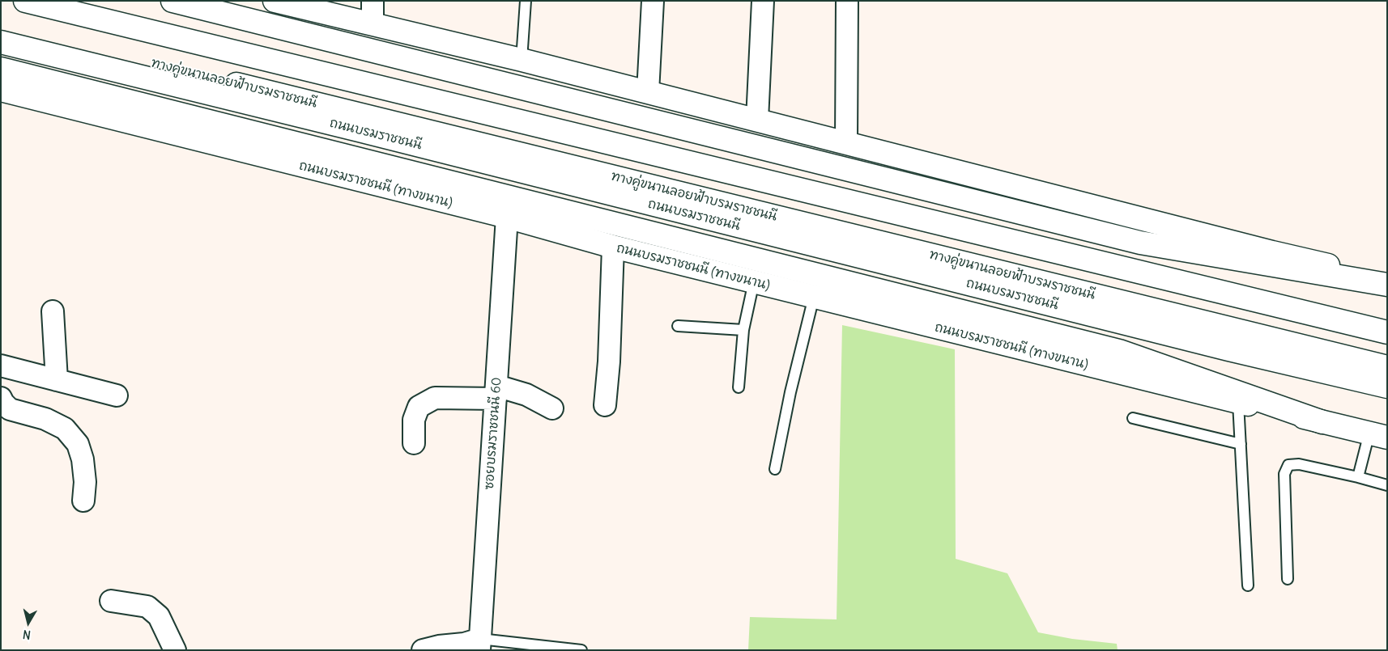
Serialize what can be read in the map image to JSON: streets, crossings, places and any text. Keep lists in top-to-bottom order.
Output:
{
  "streets": {
    "main road": ["ทางคู่ขนานลอยฟ้าบรมราชชนนี", "ถนนบรมราชชนนี", "ถนนบรมราชชนนี (ทางขนาน)"],
    "street": ["ซอยบรมราชชนนี 60"]
  },
  "crossings": [
    ["ถนนบรมราชชนนี (ทางขนาน)", "ซอยบรมราชชนนี 60"]
  ],
  "north": "bottom"
}
